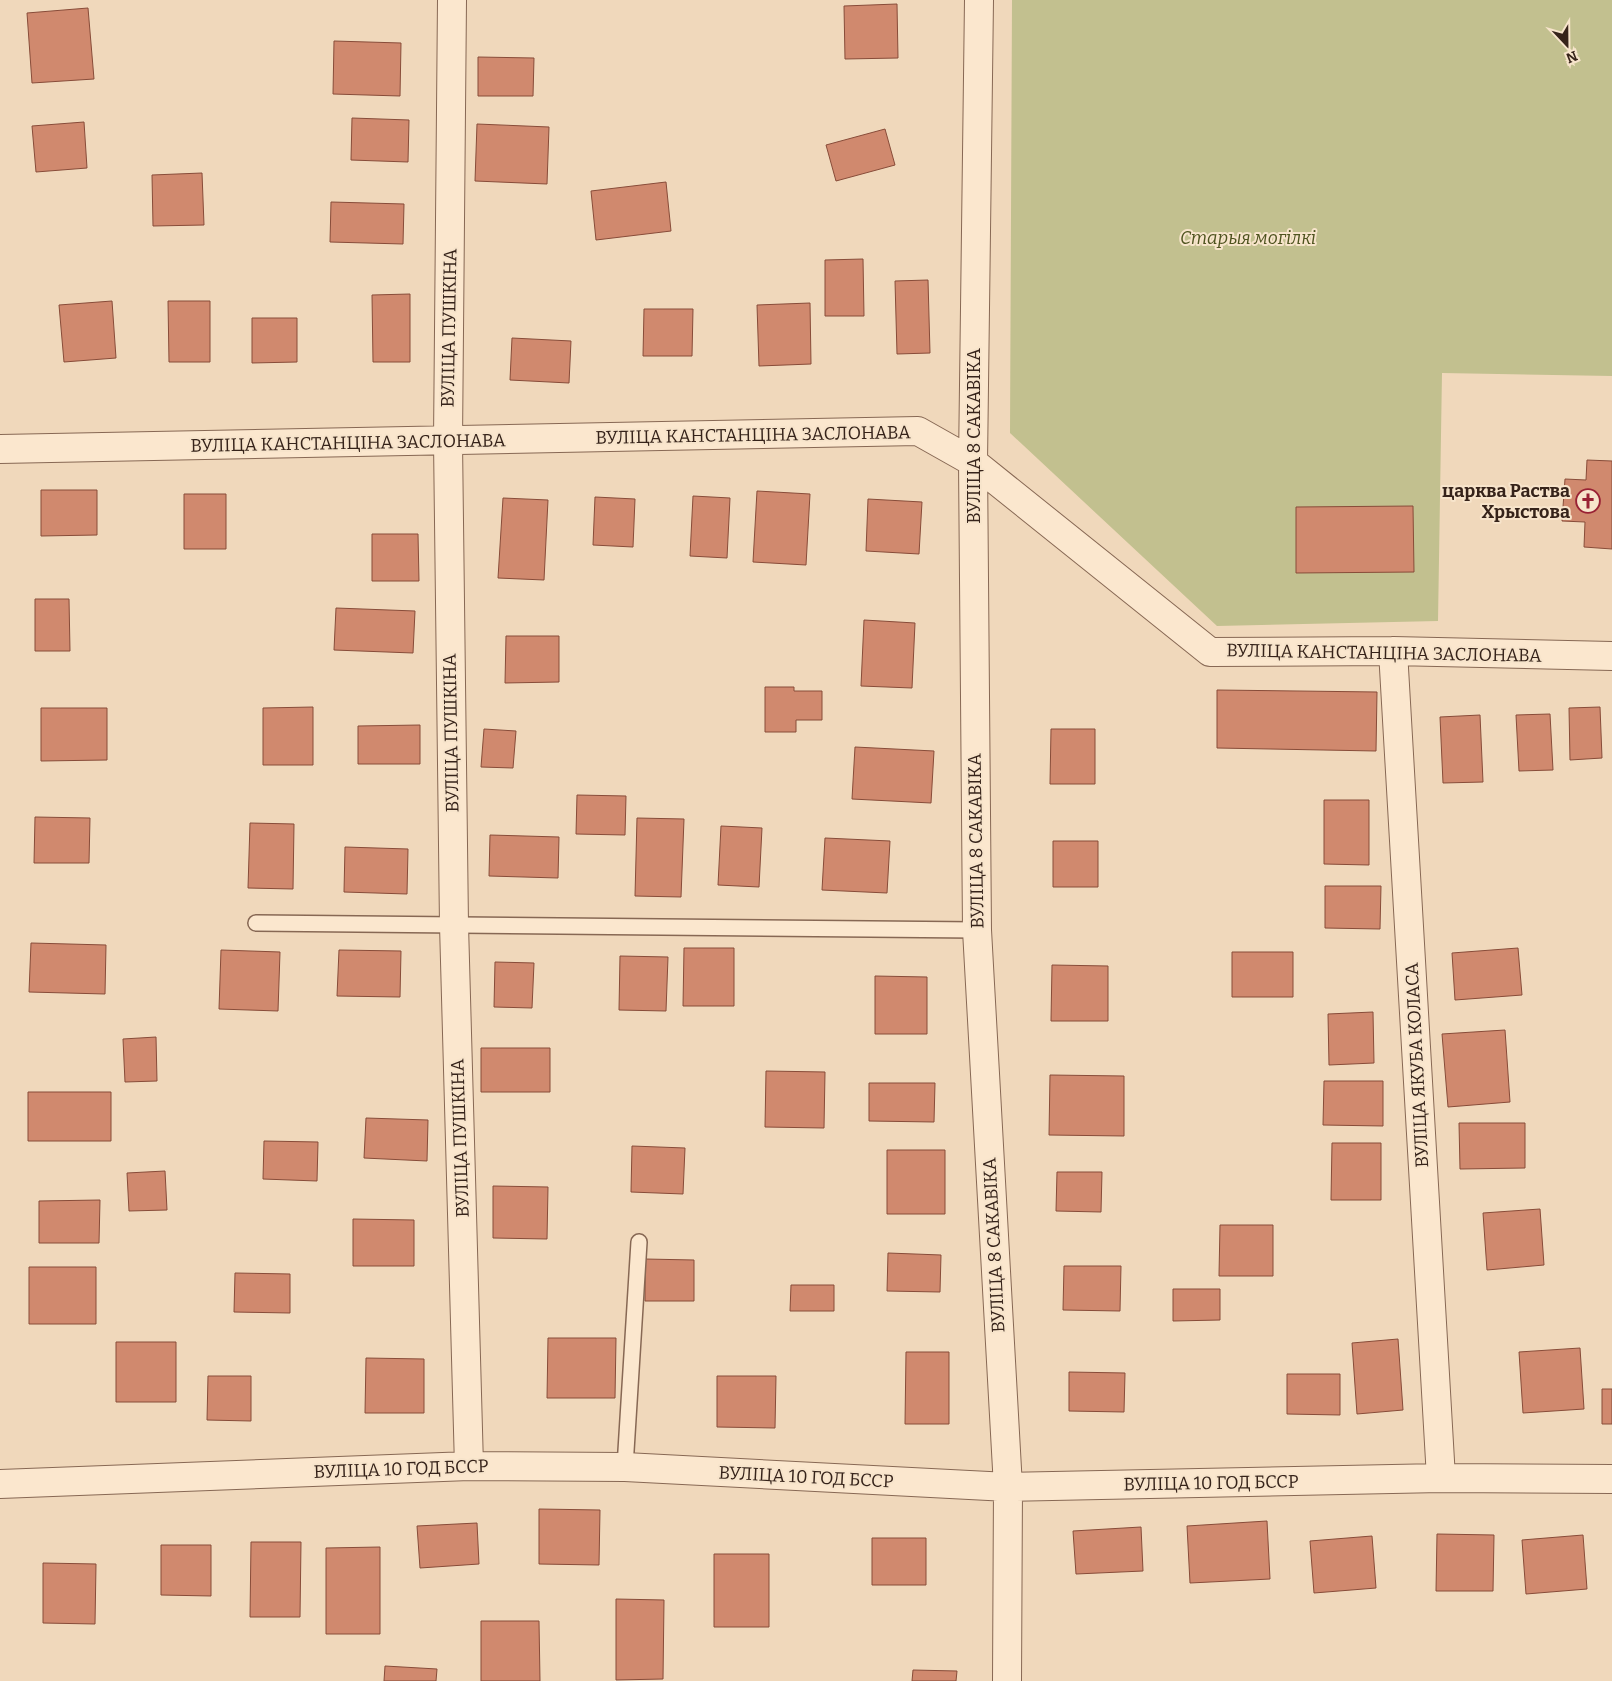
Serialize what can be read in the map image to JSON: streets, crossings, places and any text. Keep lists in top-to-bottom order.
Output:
{
  "streets": {
    "street": [
      "ВУЛІЦА ПУШКІНА",
      "ВУЛІЦА КАНСТАНЦІНА ЗАСЛОНАВА",
      "ВУЛІЦА 8 САКАВІКА",
      "ВУЛІЦА ЯКУБА КОЛАСА",
      "ВУЛІЦА 10 ГОД БССР"
    ]
  },
  "crossings": [
    ["ВУЛІЦА ПУШКІНА", "ВУЛІЦА КАНСТАНЦІНА ЗАСЛОНАВА"],
    ["ВУЛІЦА ПУШКІНА", "ВУЛІЦА 10 ГОД БССР"],
    ["ВУЛІЦА КАНСТАНЦІНА ЗАСЛОНАВА", "ВУЛІЦА 8 САКАВІКА"],
    ["ВУЛІЦА КАНСТАНЦІНА ЗАСЛОНАВА", "ВУЛІЦА ЯКУБА КОЛАСА"],
    ["ВУЛІЦА 8 САКАВІКА", "ВУЛІЦА 10 ГОД БССР"],
    ["ВУЛІЦА ЯКУБА КОЛАСА", "ВУЛІЦА 10 ГОД БССР"]
  ],
  "parks": ["Старыя могілкі"],
  "places": {
    "church": ["царква Раства Хрыстова"]
  },
  "north": "bottom"
}
